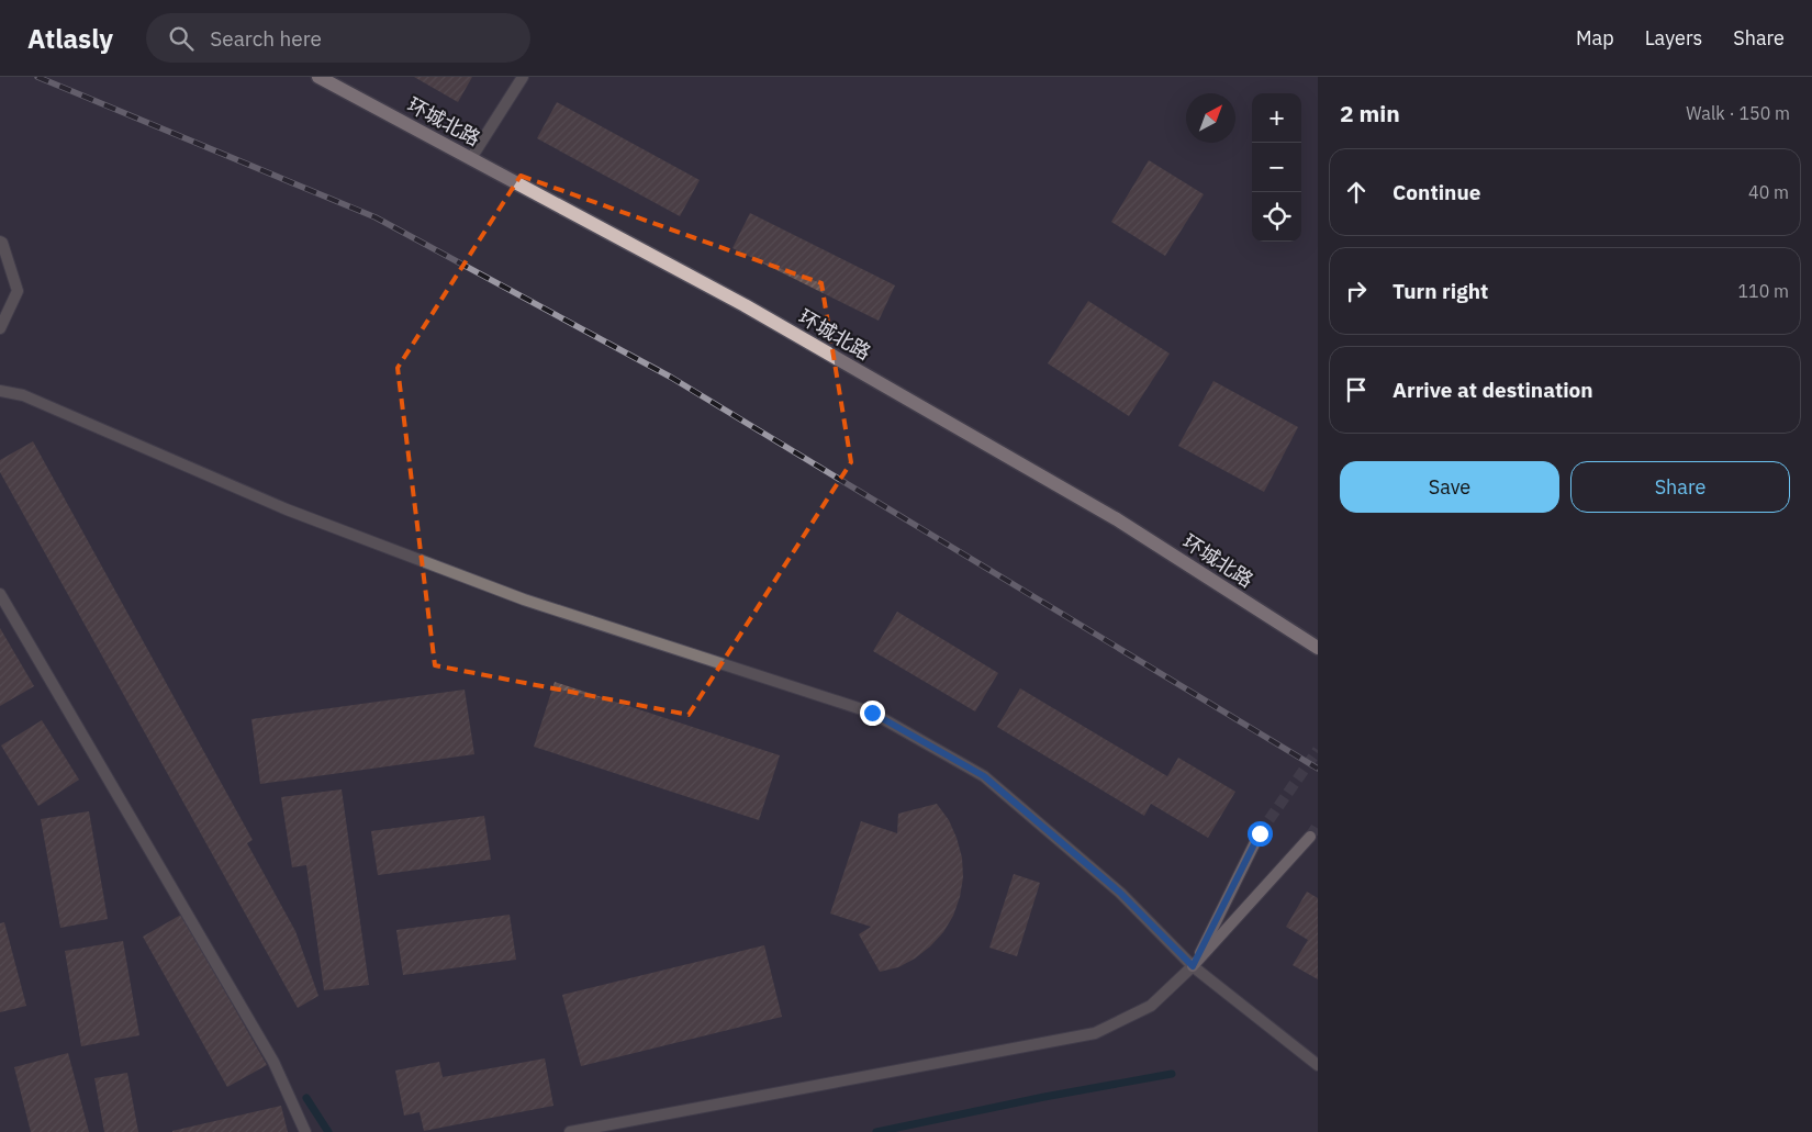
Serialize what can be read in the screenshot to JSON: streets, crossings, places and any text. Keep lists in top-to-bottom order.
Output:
{
  "streets": {
    "main road": ["环城北路"]
  },
  "north": "top right",
  "page": {
    "header": "Atlasly",
    "search": "Search here",
    "nav": ["Map", "Layers", "Share"],
    "heading": ["2 min", "Walk · 150 m"],
    "map_buttons": ["+", "−"],
    "list": [
      ["Continue", "40 m"],
      ["Turn right", "110 m"],
      "Arrive at destination"
    ],
    "buttons": ["Save", "Share"]
  }
}
